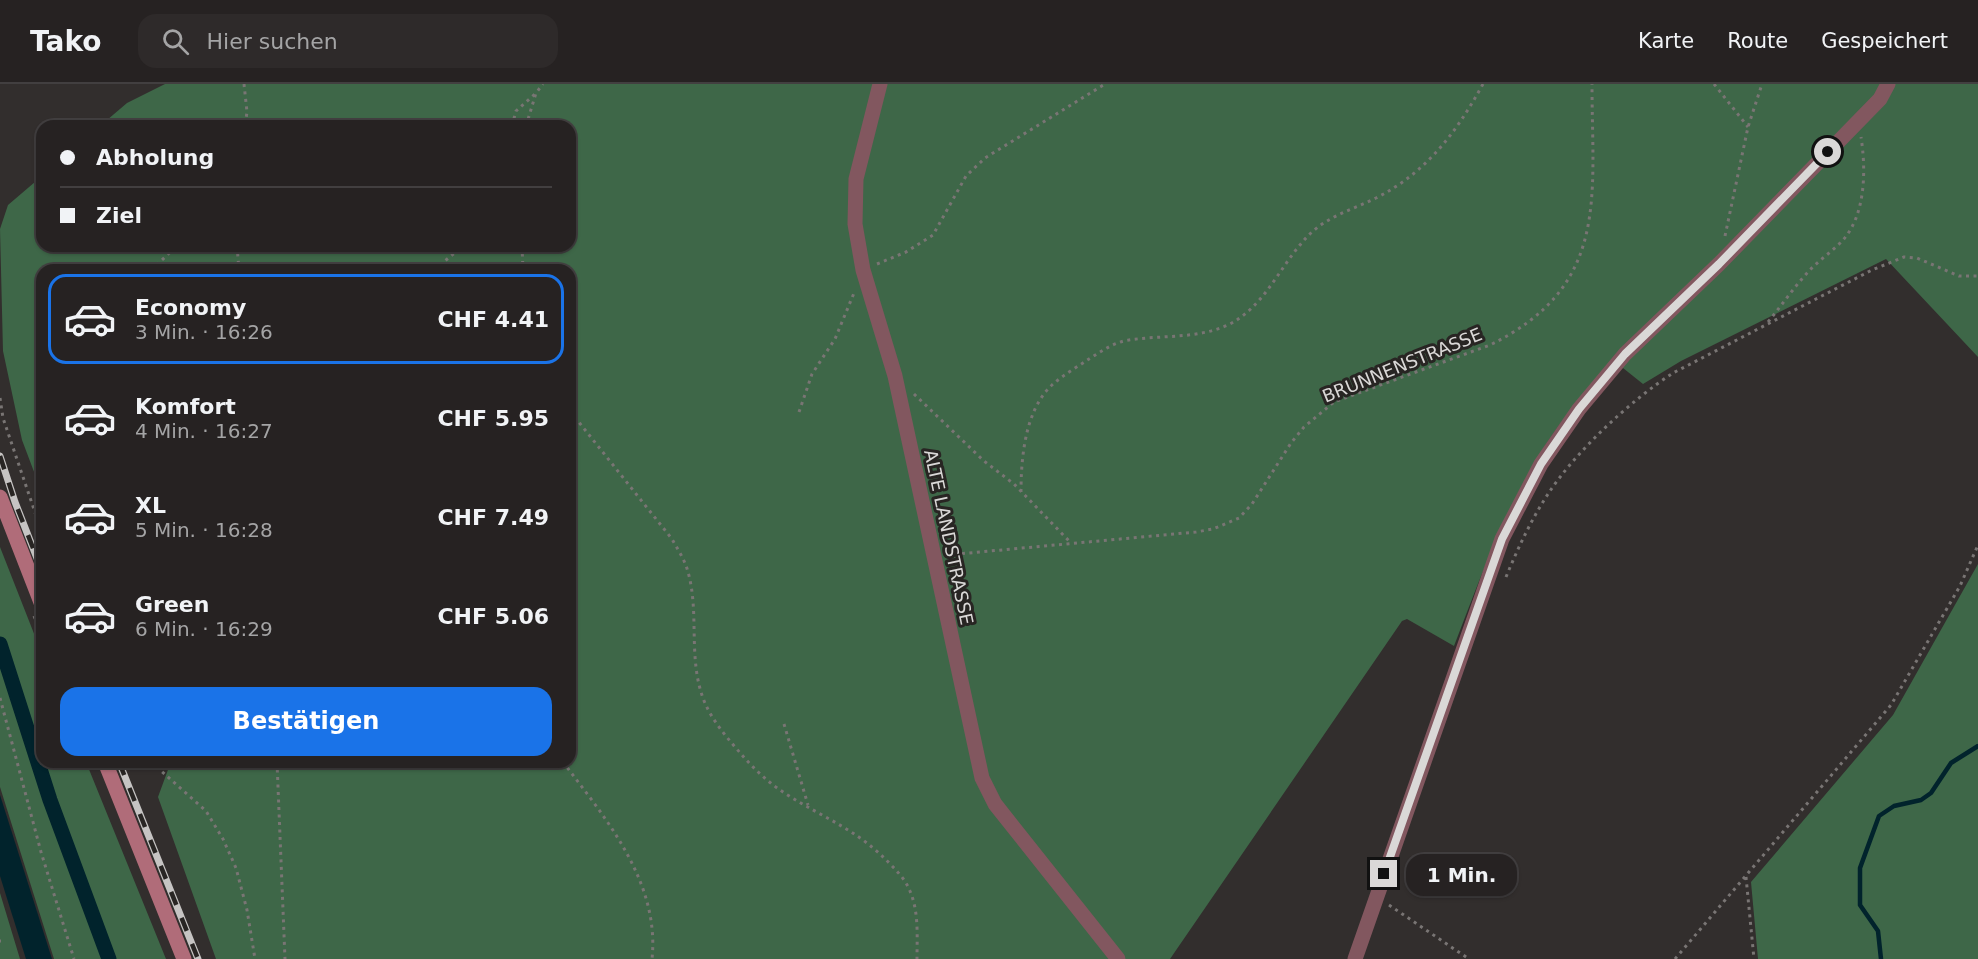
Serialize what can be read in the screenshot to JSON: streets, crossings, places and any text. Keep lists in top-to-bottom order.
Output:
{
  "streets": {
    "street": ["ALTE LANDSTRASSE"],
    "path": ["BRUNNENSTRASSE"]
  },
  "crossings": [
    ["BRUNNENSTRASSE", "ALTE LANDSTRASSE"]
  ],
  "page": {
    "header": "Tako",
    "search": "Hier suchen",
    "nav": ["Karte", "Route", "Gespeichert"],
    "banner": ["Abholung", "Ziel"],
    "list": [
      {
        "name": "Economy",
        "note": "3 Min. · 16:26",
        "value": "CHF 4.41"
      },
      {
        "name": "Komfort",
        "note": "4 Min. · 16:27",
        "value": "CHF 5.95"
      },
      {
        "name": "XL",
        "note": "5 Min. · 16:28",
        "value": "CHF 7.49"
      },
      {
        "name": "Green",
        "note": "6 Min. · 16:29",
        "value": "CHF 5.06"
      }
    ],
    "buttons": "Bestätigen",
    "bubble": "1 Min."
  }
}
